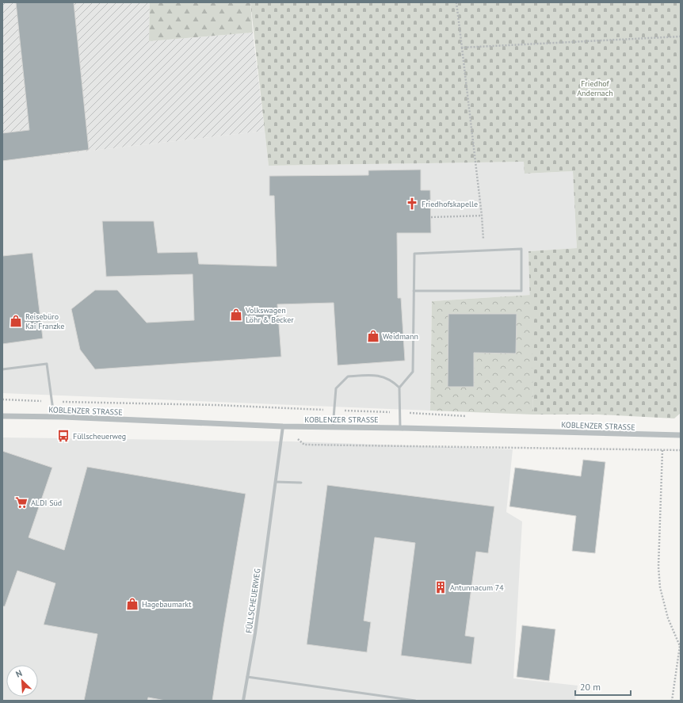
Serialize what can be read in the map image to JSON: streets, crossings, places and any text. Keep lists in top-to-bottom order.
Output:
{
  "streets": {
    "street": ["KOBLENZER STRASSE", "FÜLLSCHEUERWEG"]
  },
  "crossings": [
    ["KOBLENZER STRASSE", "FÜLLSCHEUERWEG"]
  ],
  "parks": ["Friedhof Andernach"],
  "places": {
    "church": ["Friedhofskapelle"],
    "shop": [
      "Volkswagen Löhr & Becker",
      "Reisebüro Kai Franzke",
      "Weidmann",
      "Hagebaumarkt"
    ],
    "bus stop": ["Füllscheuerweg"],
    "supermarket": ["ALDI Süd"],
    "building": ["Antunnacum 74"]
  },
  "scale_bar": "20 m",
  "north": "top left"
}
